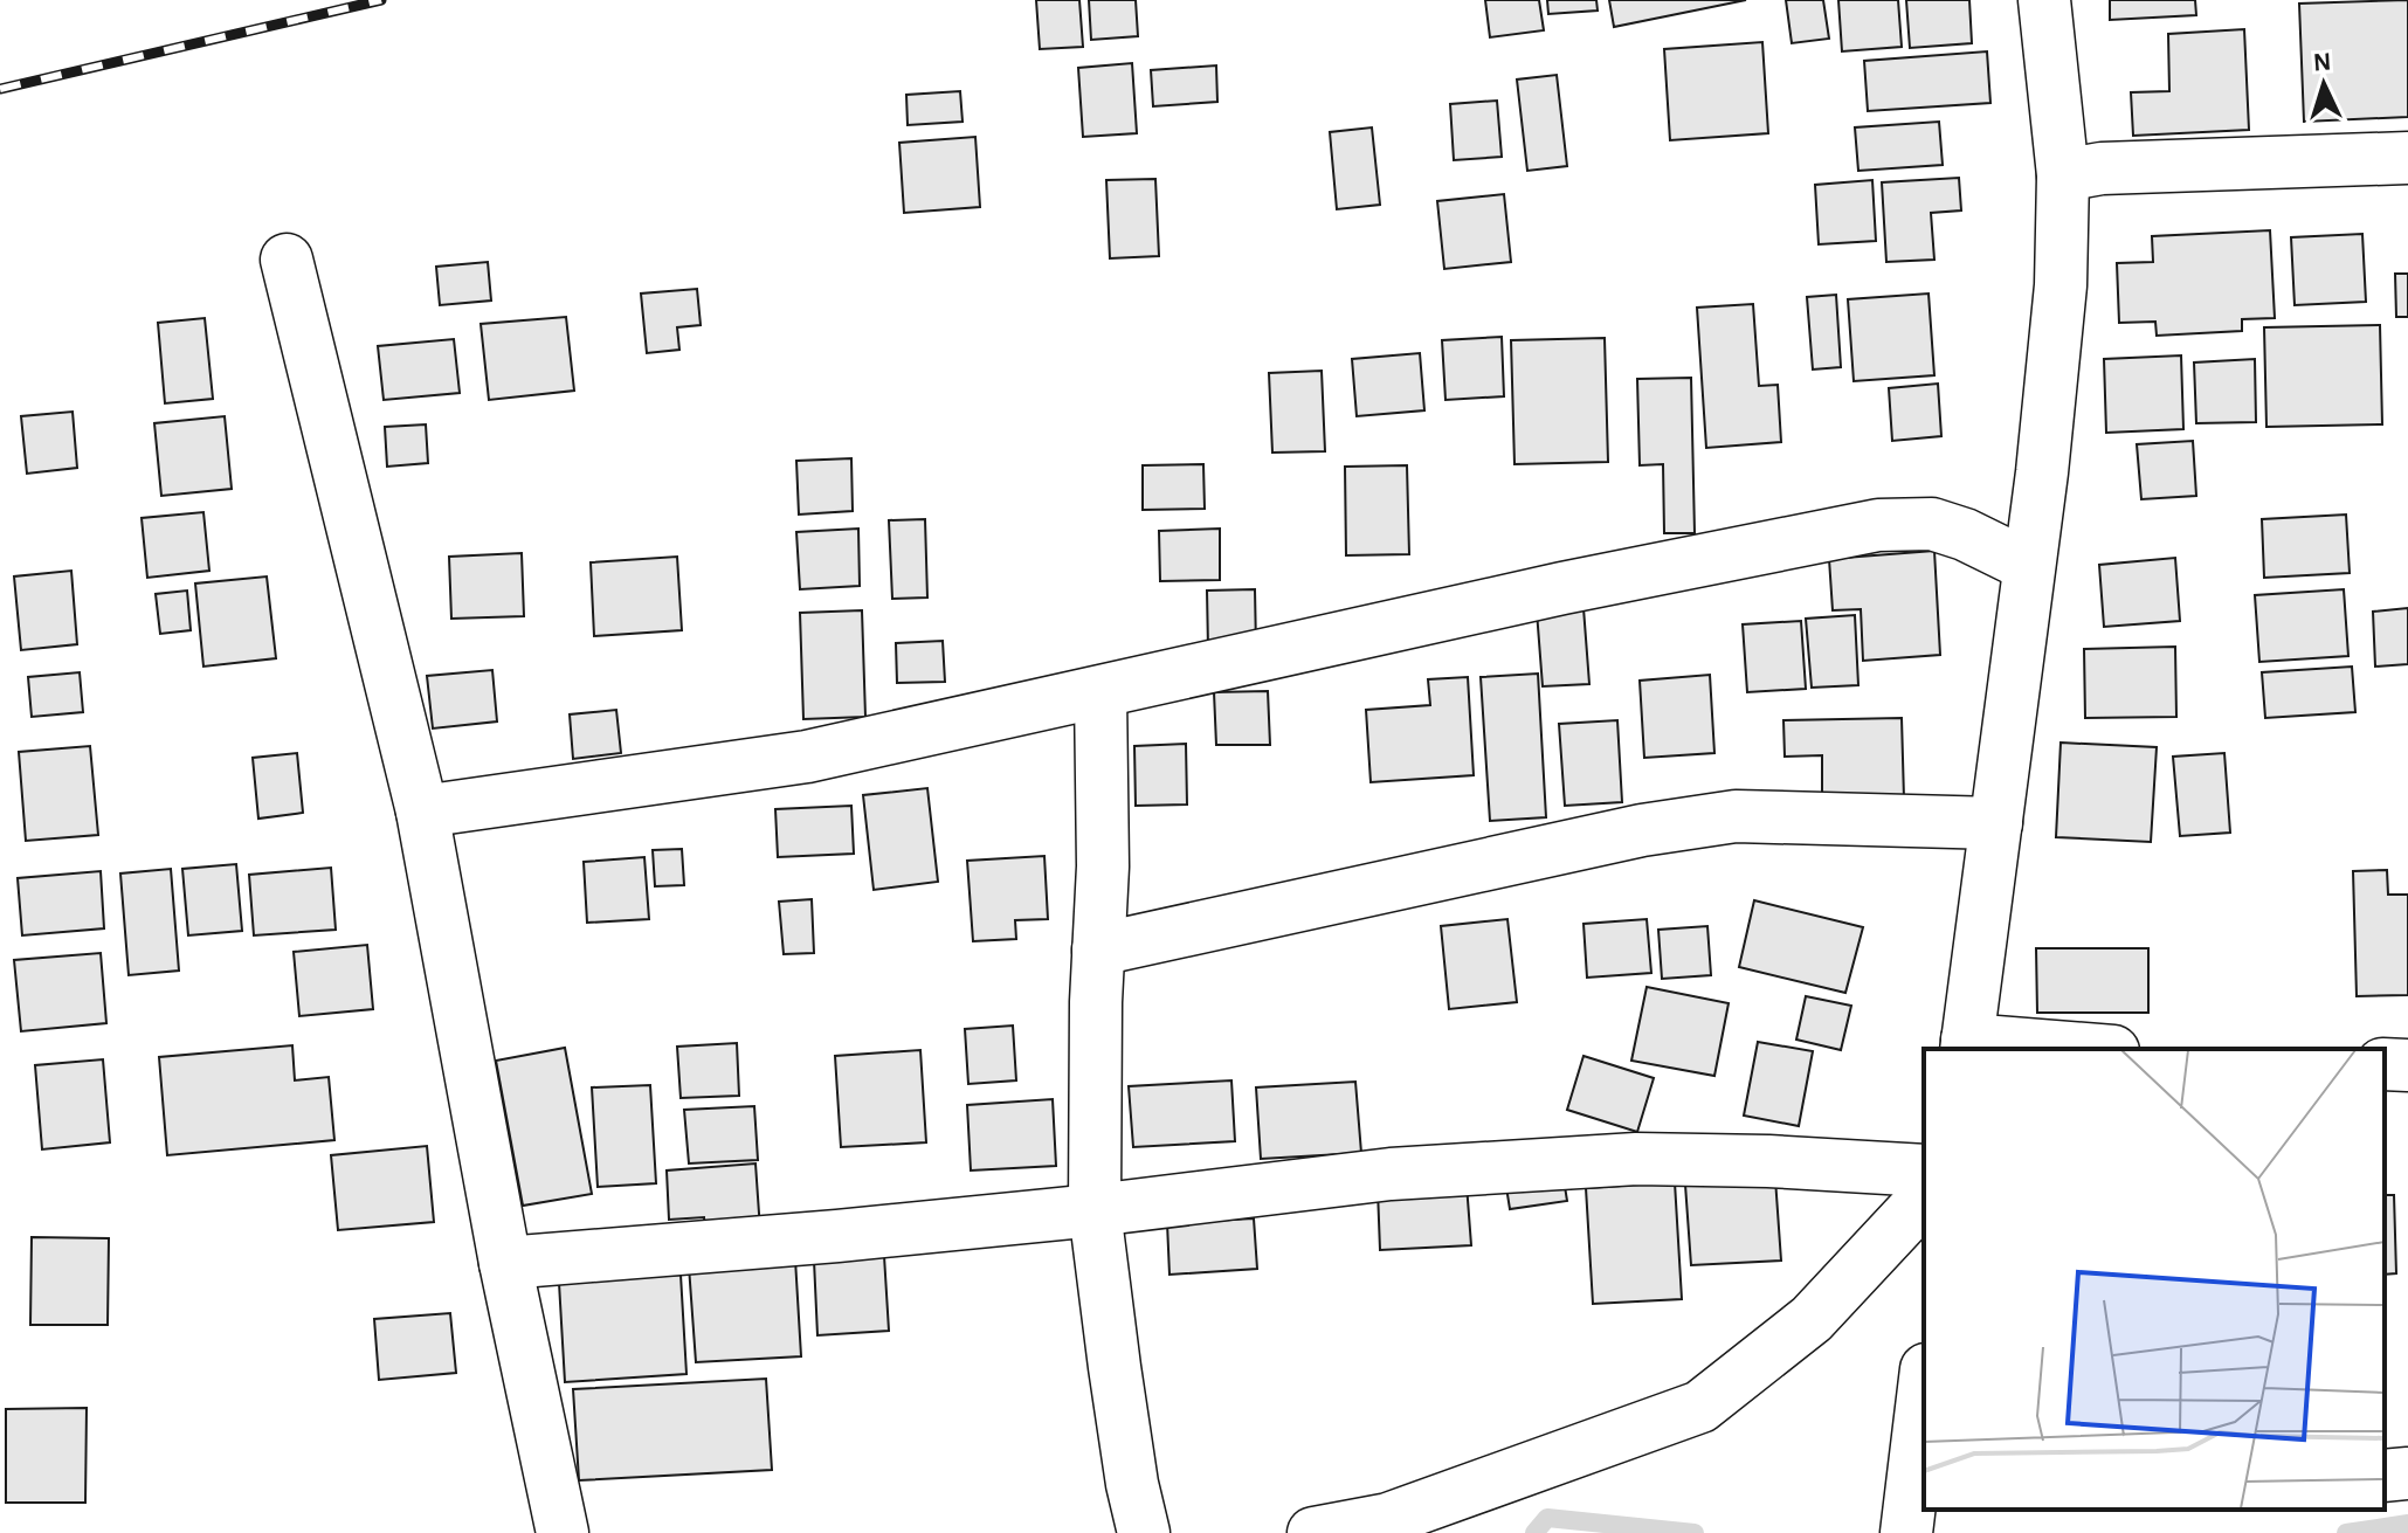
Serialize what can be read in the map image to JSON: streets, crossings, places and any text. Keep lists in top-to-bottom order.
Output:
{
  "north": "top"
}
